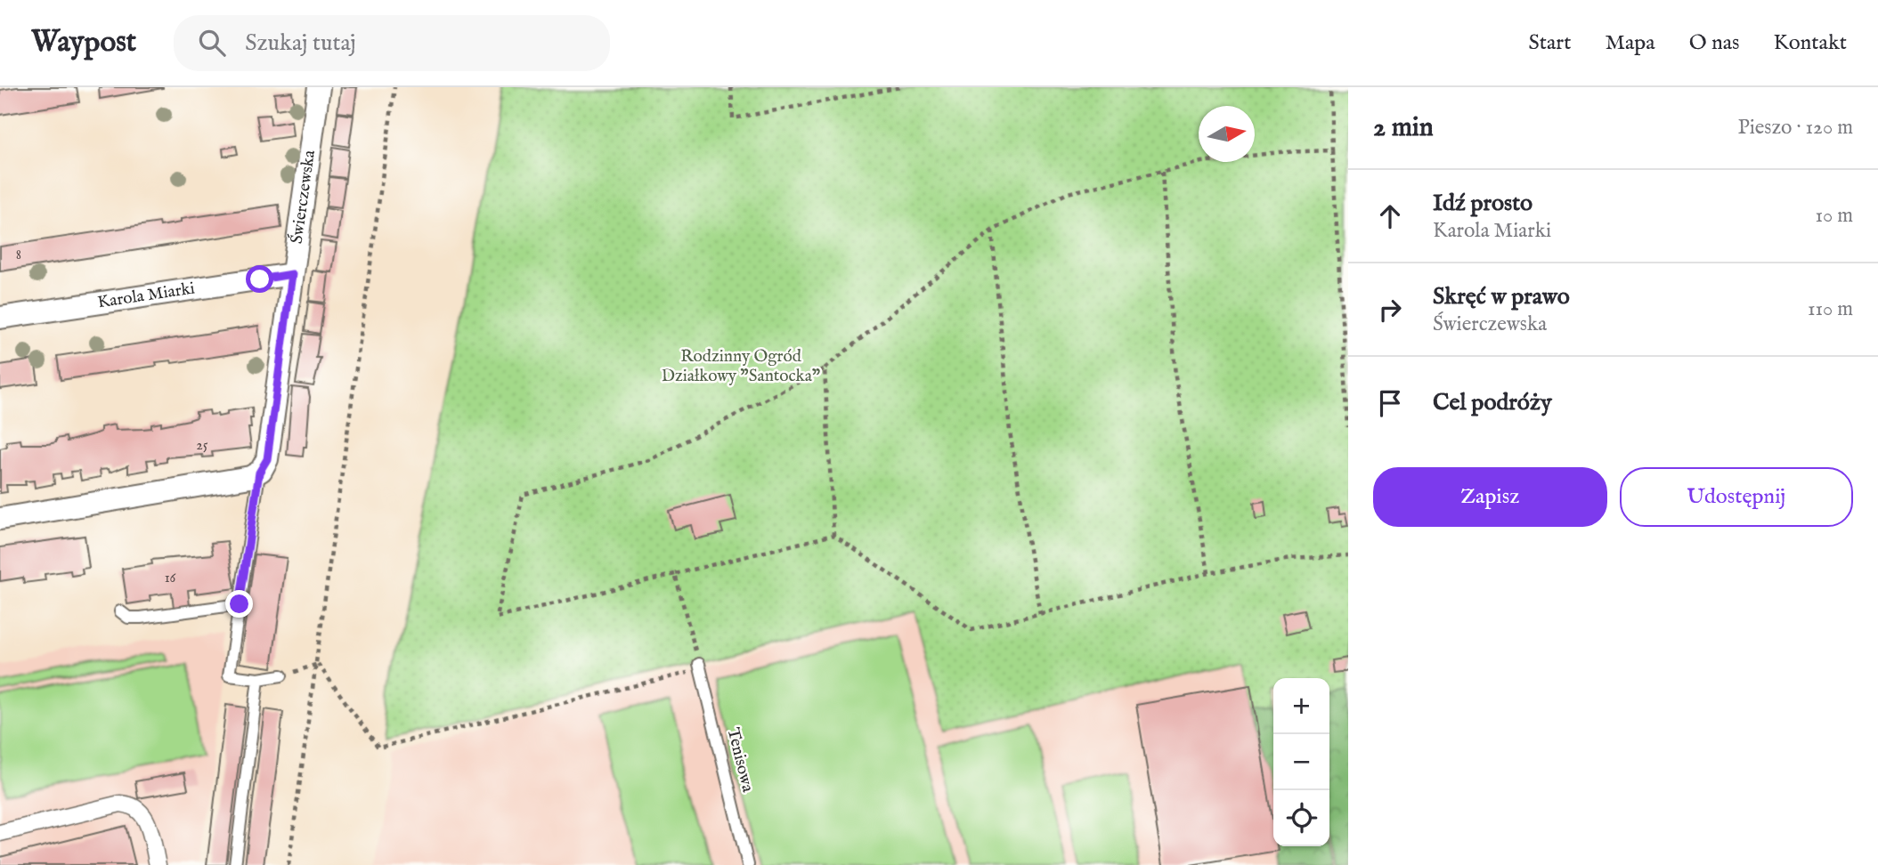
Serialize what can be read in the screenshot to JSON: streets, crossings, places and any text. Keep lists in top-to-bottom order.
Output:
{
  "streets": {
    "street": ["Świerczewska", "Karola Miarki"],
    "lane": ["Tenisowa"]
  },
  "crossings": [
    ["Świerczewska", "Karola Miarki"]
  ],
  "parks": ["Rodzinny Ogród Działkowy \"Santocka\""],
  "house_numbers": ["8", "25", "16"],
  "north": "right",
  "page": {
    "header": "Waypost",
    "search": "Szukaj tutaj",
    "nav": [
      "Start",
      "Mapa",
      "O nas",
      "Kontakt"
    ],
    "heading": ["2 min", "Pieszo · 120 m"],
    "list": [
      ["Idź prosto", "Karola Miarki", "10 m"],
      ["Skręć w prawo", "Świerczewska", "110 m"],
      "Cel podróży"
    ],
    "buttons": ["Zapisz", "Udostępnij"],
    "map_buttons": ["+", "−"]
  }
}
